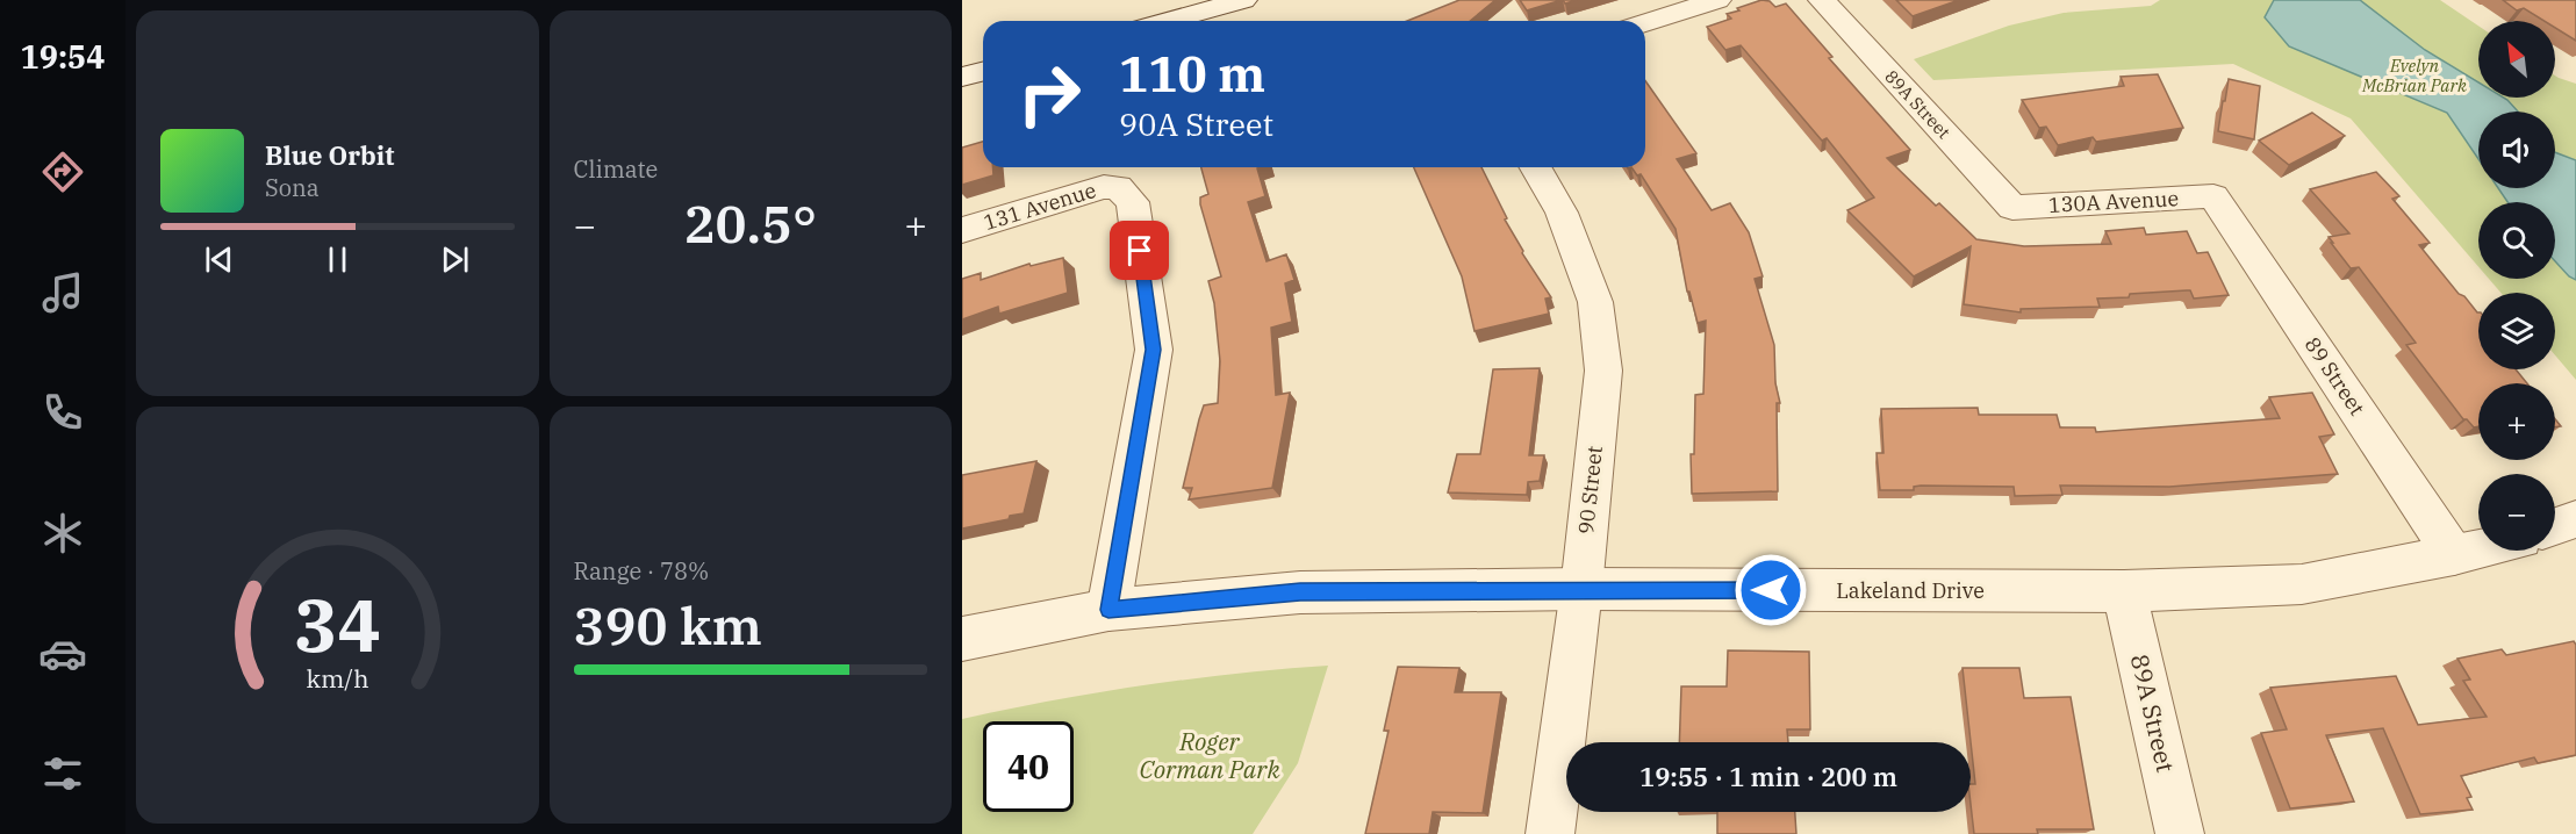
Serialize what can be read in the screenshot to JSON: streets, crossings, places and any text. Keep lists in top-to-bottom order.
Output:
{
  "streets": {
    "street": [
      "89A Street",
      "130A Avenue",
      "131 Avenue",
      "89 Street",
      "90 Street",
      "Lakeland Drive"
    ]
  },
  "crossings": [
    ["89A Street", "130A Avenue"],
    ["89A Street", "Lakeland Drive"],
    ["130A Avenue", "89 Street"],
    ["131 Avenue", "Lakeland Drive"],
    ["89 Street", "Lakeland Drive"],
    ["90 Street", "Lakeland Drive"]
  ],
  "parks": ["Evelyn McBrian Park", "Roger Corman Park"],
  "north": "top left",
  "page": {
    "tabs": "19:54",
    "tile": [
      "Climate",
      ["Range · 78%", "390 km"]
    ],
    "map_buttons": ["+", "−"],
    "turn": ["110 m", "90A Street"],
    "song": ["Blue Orbit", "Sona"],
    "heat": ["−", "20.5°", "+"],
    "limit": "40",
    "trip": "19:55 · 1 min · 200 m",
    "gauge": ["34", "km/h"]
  }
}
